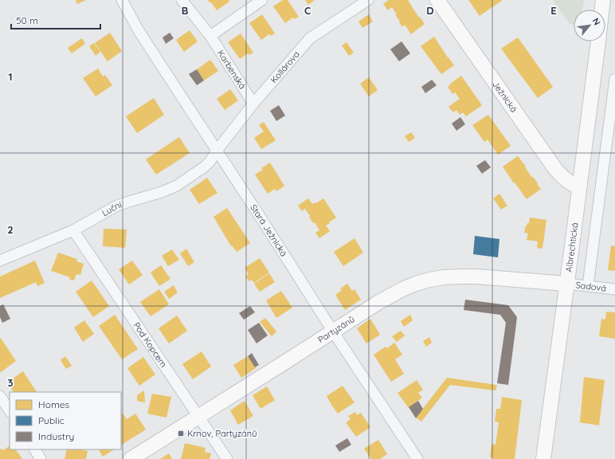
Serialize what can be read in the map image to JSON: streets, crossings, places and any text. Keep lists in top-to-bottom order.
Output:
{
  "streets": {
    "street": [
      "Kollárova",
      "Karbenská",
      "Ježnická",
      "Luční",
      "Stará Ježnická",
      "Albrechtická",
      "Sadová",
      "Partyzánů",
      "Pod Kopcem"
    ]
  },
  "crossings": [
    ["Kollárova", "Karbenská"],
    ["Kollárova", "Luční"],
    ["Kollárova", "Stará Ježnická"],
    ["Ježnická", "Albrechtická"],
    ["Luční", "Stará Ježnická"],
    ["Luční", "Pod Kopcem"],
    ["Stará Ježnická", "Partyzánů"],
    ["Albrechtická", "Sadová"],
    ["Albrechtická", "Partyzánů"],
    ["Sadová", "Partyzánů"],
    ["Partyzánů", "Pod Kopcem"]
  ],
  "places": {
    "transit": ["Krnov, Partyzánů"]
  },
  "legend": ["Homes", "Public", "Industry"],
  "scale_bar": "50 m",
  "north": "top right",
  "grid": {
    "columns": [
      "B",
      "C",
      "D",
      "E"
    ],
    "rows": ["1", "2", "3"]
  }
}
